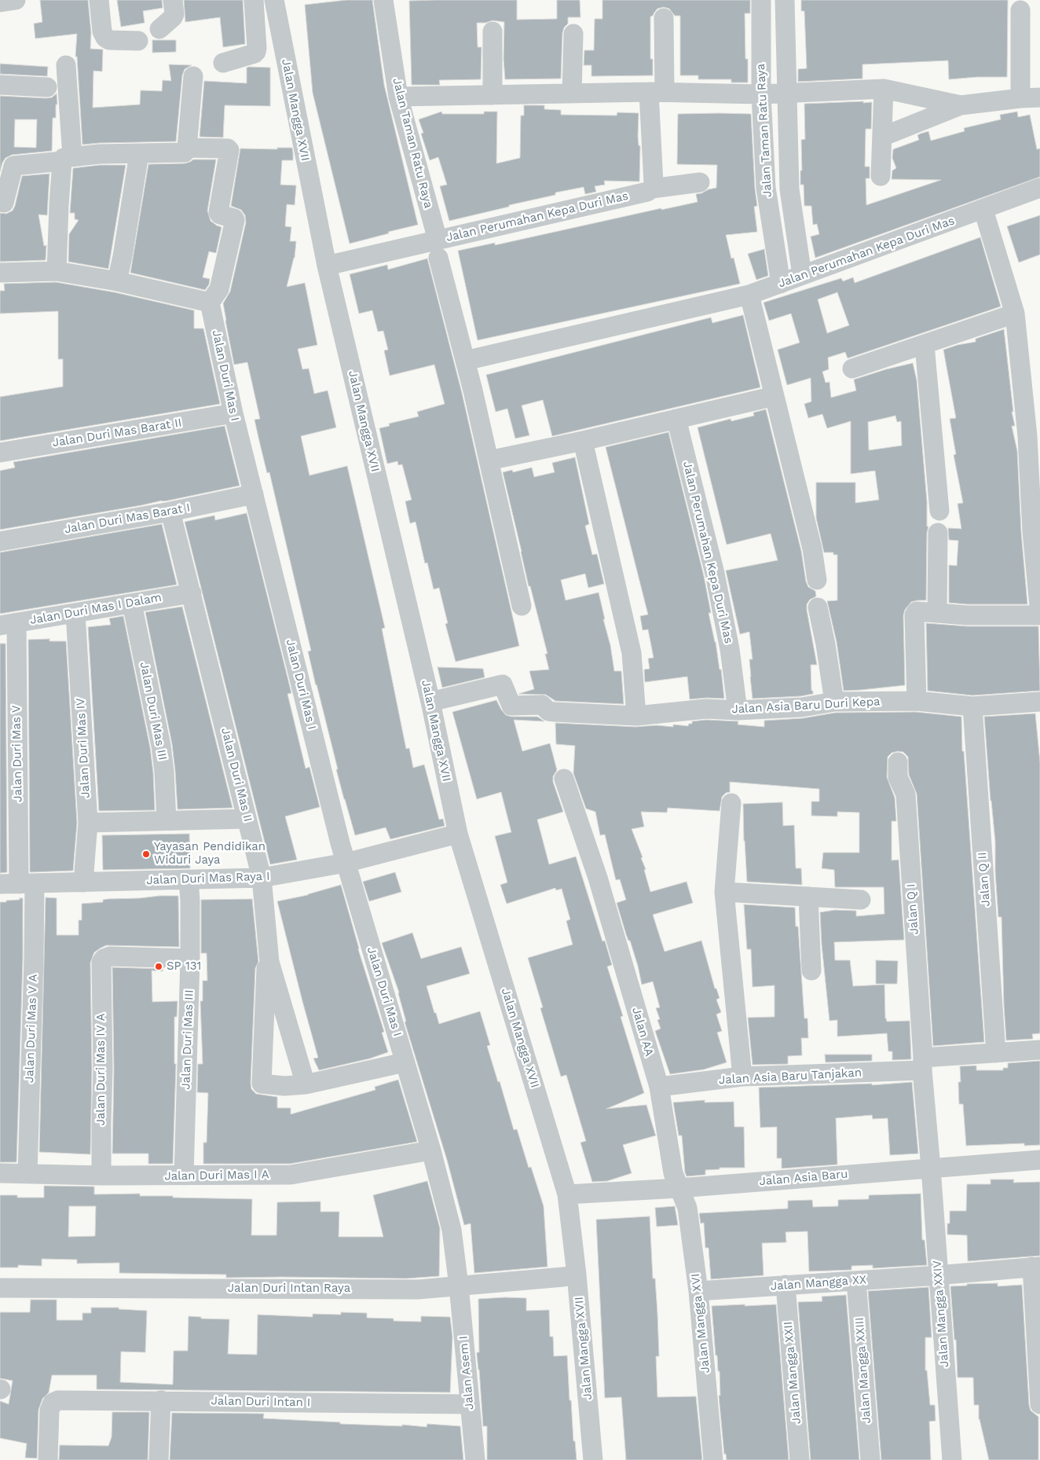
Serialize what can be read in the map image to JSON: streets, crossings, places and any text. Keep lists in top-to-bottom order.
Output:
{
  "streets": {
    "street": [
      "Jalan Mangga XVII",
      "Jalan Taman Ratu Raya",
      "Jalan Perumahan Kepa Duri Mas",
      "Jalan Duri Mas I",
      "Jalan Duri Mas Barat II",
      "Jalan Duri Mas Barat I",
      "Jalan Duri Mas I Dalam",
      "Jalan Asia Baru Duri Kepa",
      "Jalan Duri Mas III",
      "Jalan Duri Mas IV",
      "Jalan Duri Mas V",
      "Jalan Duri Mas II",
      "Jalan Duri Mas Raya I",
      "Jalan Q II",
      "Jalan Q I",
      "Jalan Duri Mas V A",
      "Jalan AA",
      "Jalan Duri Mas IV A",
      "Jalan Asia Baru Tanjakan",
      "Jalan Duri Mas I A",
      "Jalan Asia Baru",
      "Jalan Mangga XX",
      "Jalan Duri Intan Raya",
      "Jalan Mangga XXIV",
      "Jalan Mangga XVI",
      "Jalan Mangga XXIII",
      "Jalan Asem I",
      "Jalan Mangga XXII",
      "Jalan Duri Intan I"
    ]
  },
  "crossings": [
    ["Jalan Mangga XVII", "Jalan Perumahan Kepa Duri Mas"],
    ["Jalan Mangga XVII", "Jalan Asia Baru Duri Kepa"],
    ["Jalan Mangga XVII", "Jalan Duri Mas Raya I"],
    ["Jalan Mangga XVII", "Jalan Asia Baru"],
    ["Jalan Mangga XVII", "Jalan Duri Intan Raya"],
    ["Jalan Taman Ratu Raya", "Jalan Perumahan Kepa Duri Mas"],
    ["Jalan Perumahan Kepa Duri Mas", "Jalan Asia Baru Duri Kepa"],
    ["Jalan Duri Mas I", "Jalan Duri Mas Barat II"],
    ["Jalan Duri Mas I", "Jalan Duri Mas Barat I"],
    ["Jalan Duri Mas I", "Jalan Duri Mas Raya I"],
    ["Jalan Duri Mas I", "Jalan Duri Mas I A"],
    ["Jalan Duri Mas I", "Jalan Duri Intan Raya"],
    ["Jalan Duri Mas I", "Jalan Asem I"],
    ["Jalan Duri Mas Barat I", "Jalan Duri Mas II"],
    ["Jalan Duri Mas I Dalam", "Jalan Duri Mas III"],
    ["Jalan Duri Mas I Dalam", "Jalan Duri Mas IV"],
    ["Jalan Duri Mas I Dalam", "Jalan Duri Mas V"],
    ["Jalan Duri Mas I Dalam", "Jalan Duri Mas II"],
    ["Jalan Asia Baru Duri Kepa", "Jalan Q II"],
    ["Jalan Duri Mas III", "Jalan Duri Mas Raya I"],
    ["Jalan Duri Mas III", "Jalan Duri Mas IV A"],
    ["Jalan Duri Mas III", "Jalan Duri Mas I A"],
    ["Jalan Duri Mas IV", "Jalan Duri Mas Raya I"],
    ["Jalan Duri Mas V", "Jalan Duri Mas Raya I"],
    ["Jalan Duri Mas V", "Jalan Duri Mas V A"],
    ["Jalan Duri Mas II", "Jalan Duri Mas Raya I"],
    ["Jalan Duri Mas Raya I", "Jalan Duri Mas V A"],
    ["Jalan Q II", "Jalan Asia Baru Tanjakan"],
    ["Jalan Q I", "Jalan Asia Baru Tanjakan"],
    ["Jalan Duri Mas V A", "Jalan Duri Mas I A"],
    ["Jalan AA", "Jalan Asia Baru Tanjakan"],
    ["Jalan AA", "Jalan Asia Baru"],
    ["Jalan AA", "Jalan Mangga XVI"],
    ["Jalan Duri Mas IV A", "Jalan Duri Mas I A"],
    ["Jalan Asia Baru", "Jalan Mangga XXIV"],
    ["Jalan Asia Baru", "Jalan Mangga XVI"],
    ["Jalan Mangga XX", "Jalan Mangga XXIV"],
    ["Jalan Mangga XX", "Jalan Mangga XVI"],
    ["Jalan Mangga XX", "Jalan Mangga XXIII"],
    ["Jalan Mangga XX", "Jalan Mangga XXII"],
    ["Jalan Duri Intan Raya", "Jalan Asem I"],
    ["Jalan Asem I", "Jalan Duri Intan I"]
  ],
  "places": ["Yayasan Pendidikan Widuri Jaya", "SP 131"]
}
